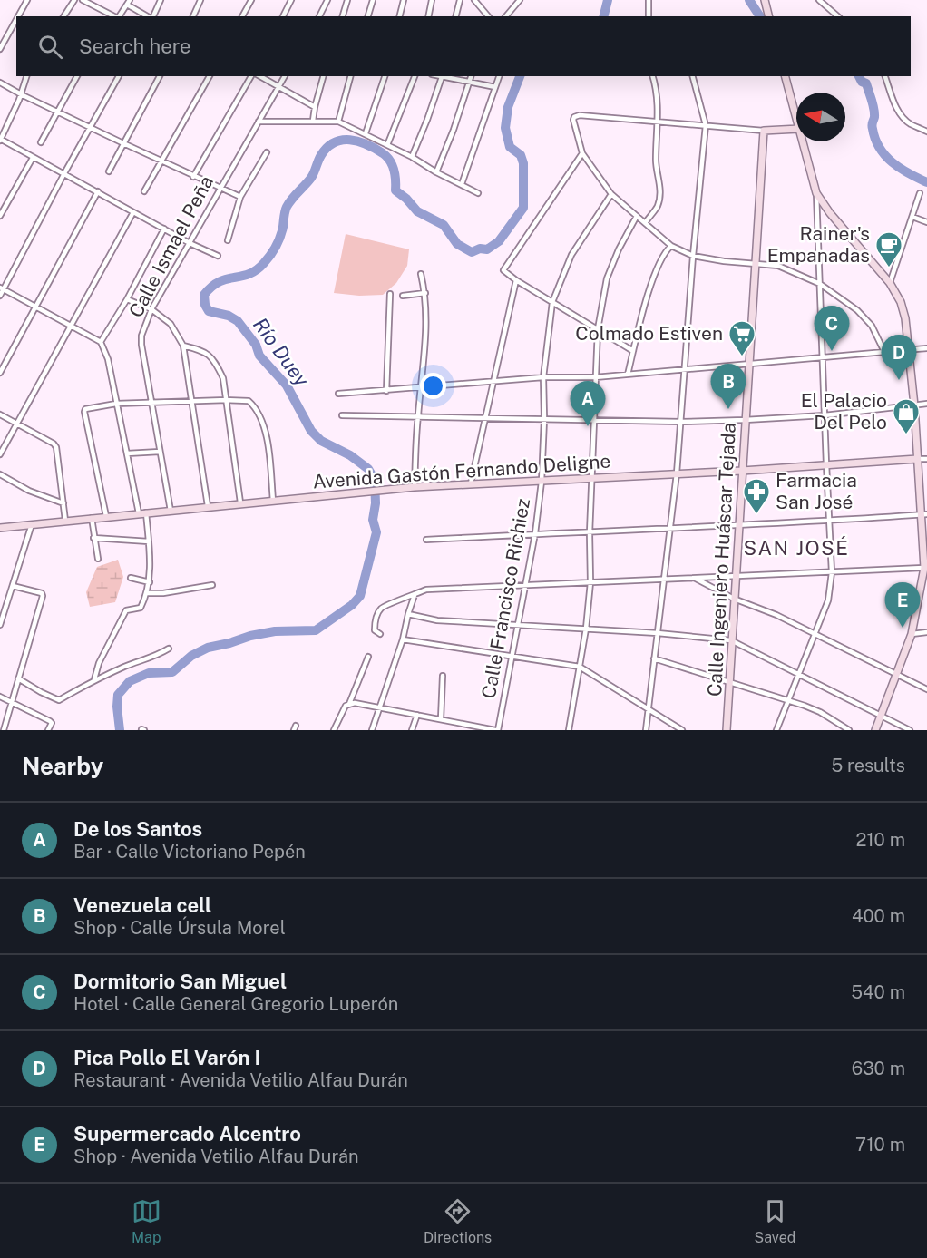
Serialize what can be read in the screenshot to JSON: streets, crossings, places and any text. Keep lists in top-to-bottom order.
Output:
{
  "streets": {
    "main road": ["Avenida Gastón Fernando Deligne", "Calle Ingeniero Huáscar Tejada"],
    "street": ["Calle Ismael Peña", "Calle Francisco Richiez"]
  },
  "crossings": [
    ["Calle Ismael Peña", "Avenida Gastón Fernando Deligne"],
    ["Avenida Gastón Fernando Deligne", "Calle Ingeniero Huáscar Tejada"],
    ["Avenida Gastón Fernando Deligne", "Calle Francisco Richiez"]
  ],
  "districts": ["SAN JOSÉ"],
  "water": ["Río Duey"],
  "places": {
    "cafe": ["Rainer's Empanadas"],
    "supermarket": ["Colmado Estiven"],
    "shop": ["El Palacio Del Pelo"],
    "pharmacy": ["Farmacia San José"]
  },
  "north": "left",
  "page": {
    "search": "Search here",
    "pins": [
      "C",
      "D",
      "B",
      "A",
      "E"
    ],
    "heading": ["Nearby", "5 results"],
    "list": [
      {
        "mark": "A",
        "name": "De los Santos",
        "note": "Bar · Calle Victoriano Pepén",
        "value": "210 m"
      },
      {
        "mark": "B",
        "name": "Venezuela cell",
        "note": "Shop · Calle Úrsula Morel",
        "value": "400 m"
      },
      {
        "mark": "C",
        "name": "Dormitorio San Miguel",
        "note": "Hotel · Calle General Gregorio Luperón",
        "value": "540 m"
      },
      {
        "mark": "D",
        "name": "Pica Pollo El Varón I",
        "note": "Restaurant · Avenida Vetilio Alfau Durán",
        "value": "630 m"
      },
      {
        "mark": "E",
        "name": "Supermercado Alcentro",
        "note": "Shop · Avenida Vetilio Alfau Durán",
        "value": "710 m"
      }
    ],
    "nav": ["Map", "Directions", "Saved"]
  }
}
